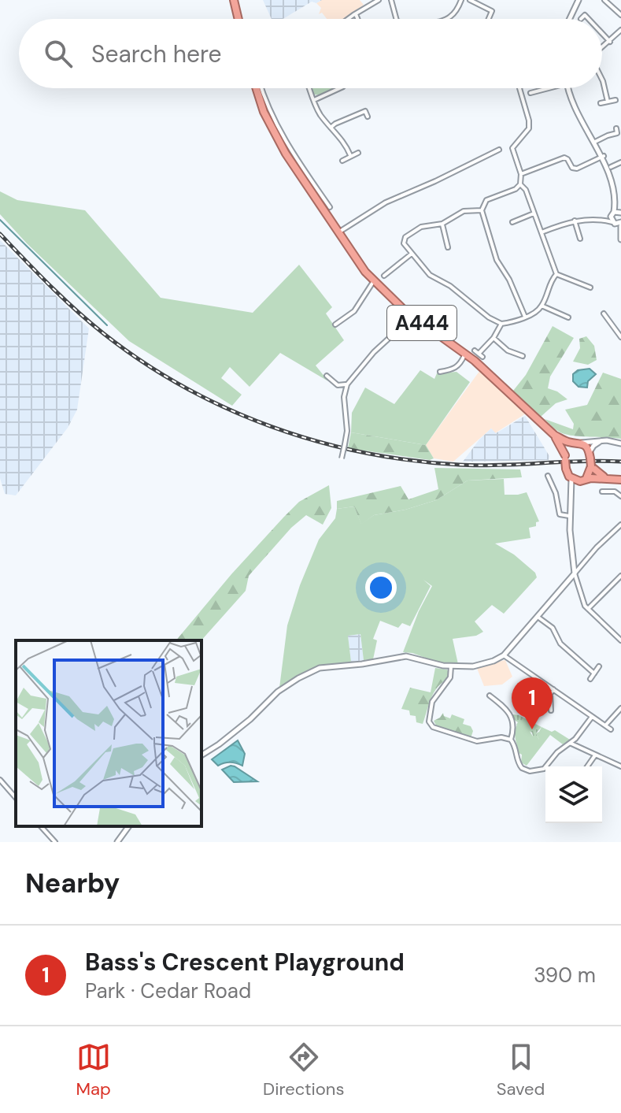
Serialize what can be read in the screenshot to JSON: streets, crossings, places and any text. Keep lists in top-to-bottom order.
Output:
{
  "streets": {
    "highway": ["A444"]
  },
  "page": {
    "search": "Search here",
    "pins": "1",
    "heading": "Nearby",
    "list": [
      {
        "mark": "1",
        "name": "Bass's Crescent Playground",
        "note": "Park · Cedar Road",
        "value": "390 m"
      }
    ],
    "nav": ["Map", "Directions", "Saved"]
  }
}
